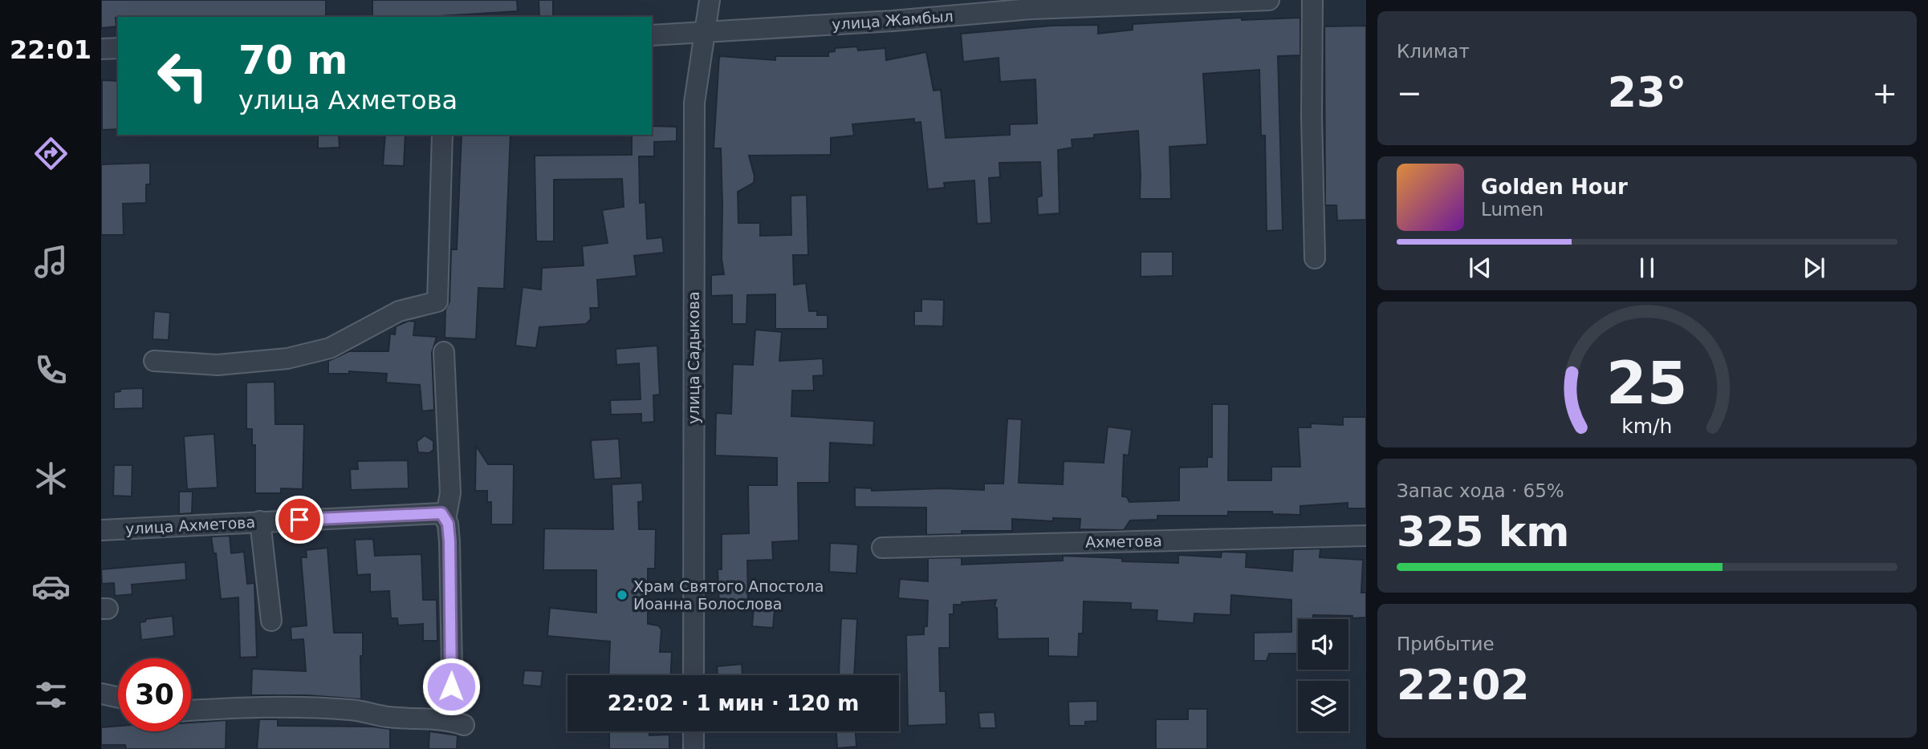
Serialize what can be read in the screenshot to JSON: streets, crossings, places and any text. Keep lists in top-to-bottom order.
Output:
{
  "streets": {
    "street": [
      "улица Жамбыл",
      "улица Садыкова",
      "улица Ахметова",
      "Ахметова"
    ]
  },
  "crossings": [
    ["улица Жамбыл", "улица Садыкова"]
  ],
  "places": ["Храм Святого Апостола Иоанна Болослова"],
  "page": {
    "tabs": "22:01",
    "tile": [
      "Климат",
      ["Запас хода · 65%", "325 km"],
      ["Прибытие", "22:02"]
    ],
    "turn": ["70 m", "улица Ахметова"],
    "heat": ["−", "23°", "+"],
    "song": ["Golden Hour", "Lumen"],
    "limit": "30",
    "trip": "22:02 · 1 мин · 120 m",
    "gauge": ["25", "km/h"]
  }
}
